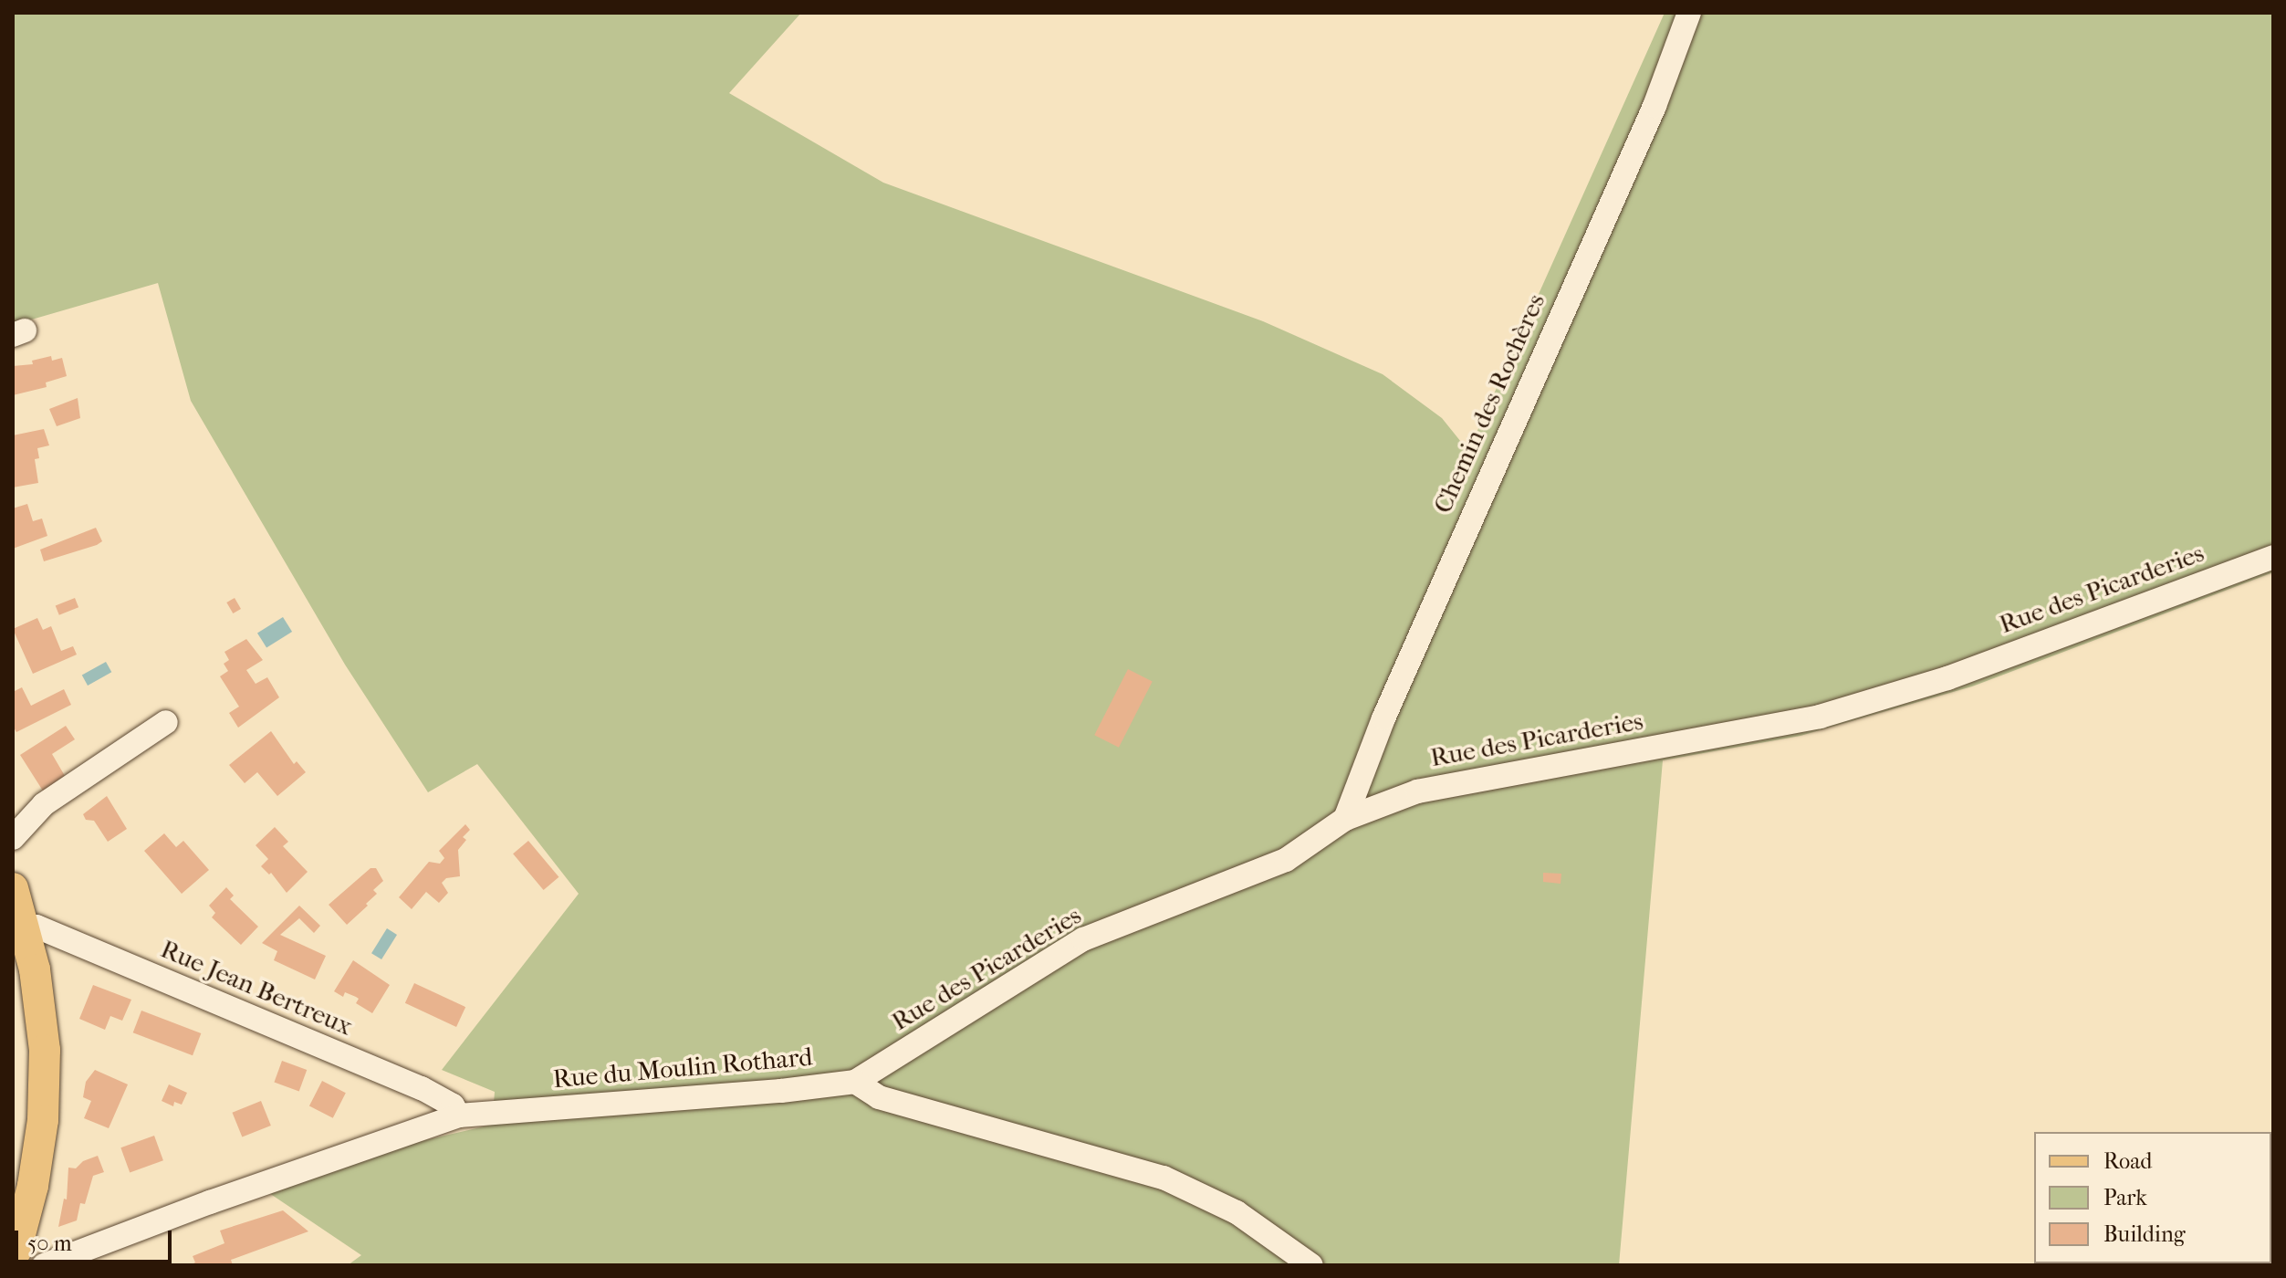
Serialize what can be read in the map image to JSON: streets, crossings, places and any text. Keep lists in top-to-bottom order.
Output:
{
  "streets": {
    "street": [
      "Chemin des Rochères",
      "Rue des Picarderies",
      "Rue Jean Bertreux",
      "Rue du Moulin Rothard"
    ]
  },
  "crossings": [
    ["Chemin des Rochères", "Rue des Picarderies"],
    ["Rue des Picarderies", "Rue du Moulin Rothard"],
    ["Rue Jean Bertreux", "Rue du Moulin Rothard"]
  ],
  "legend": ["Road", "Park", "Building"],
  "scale_bar": "50 m"
}
